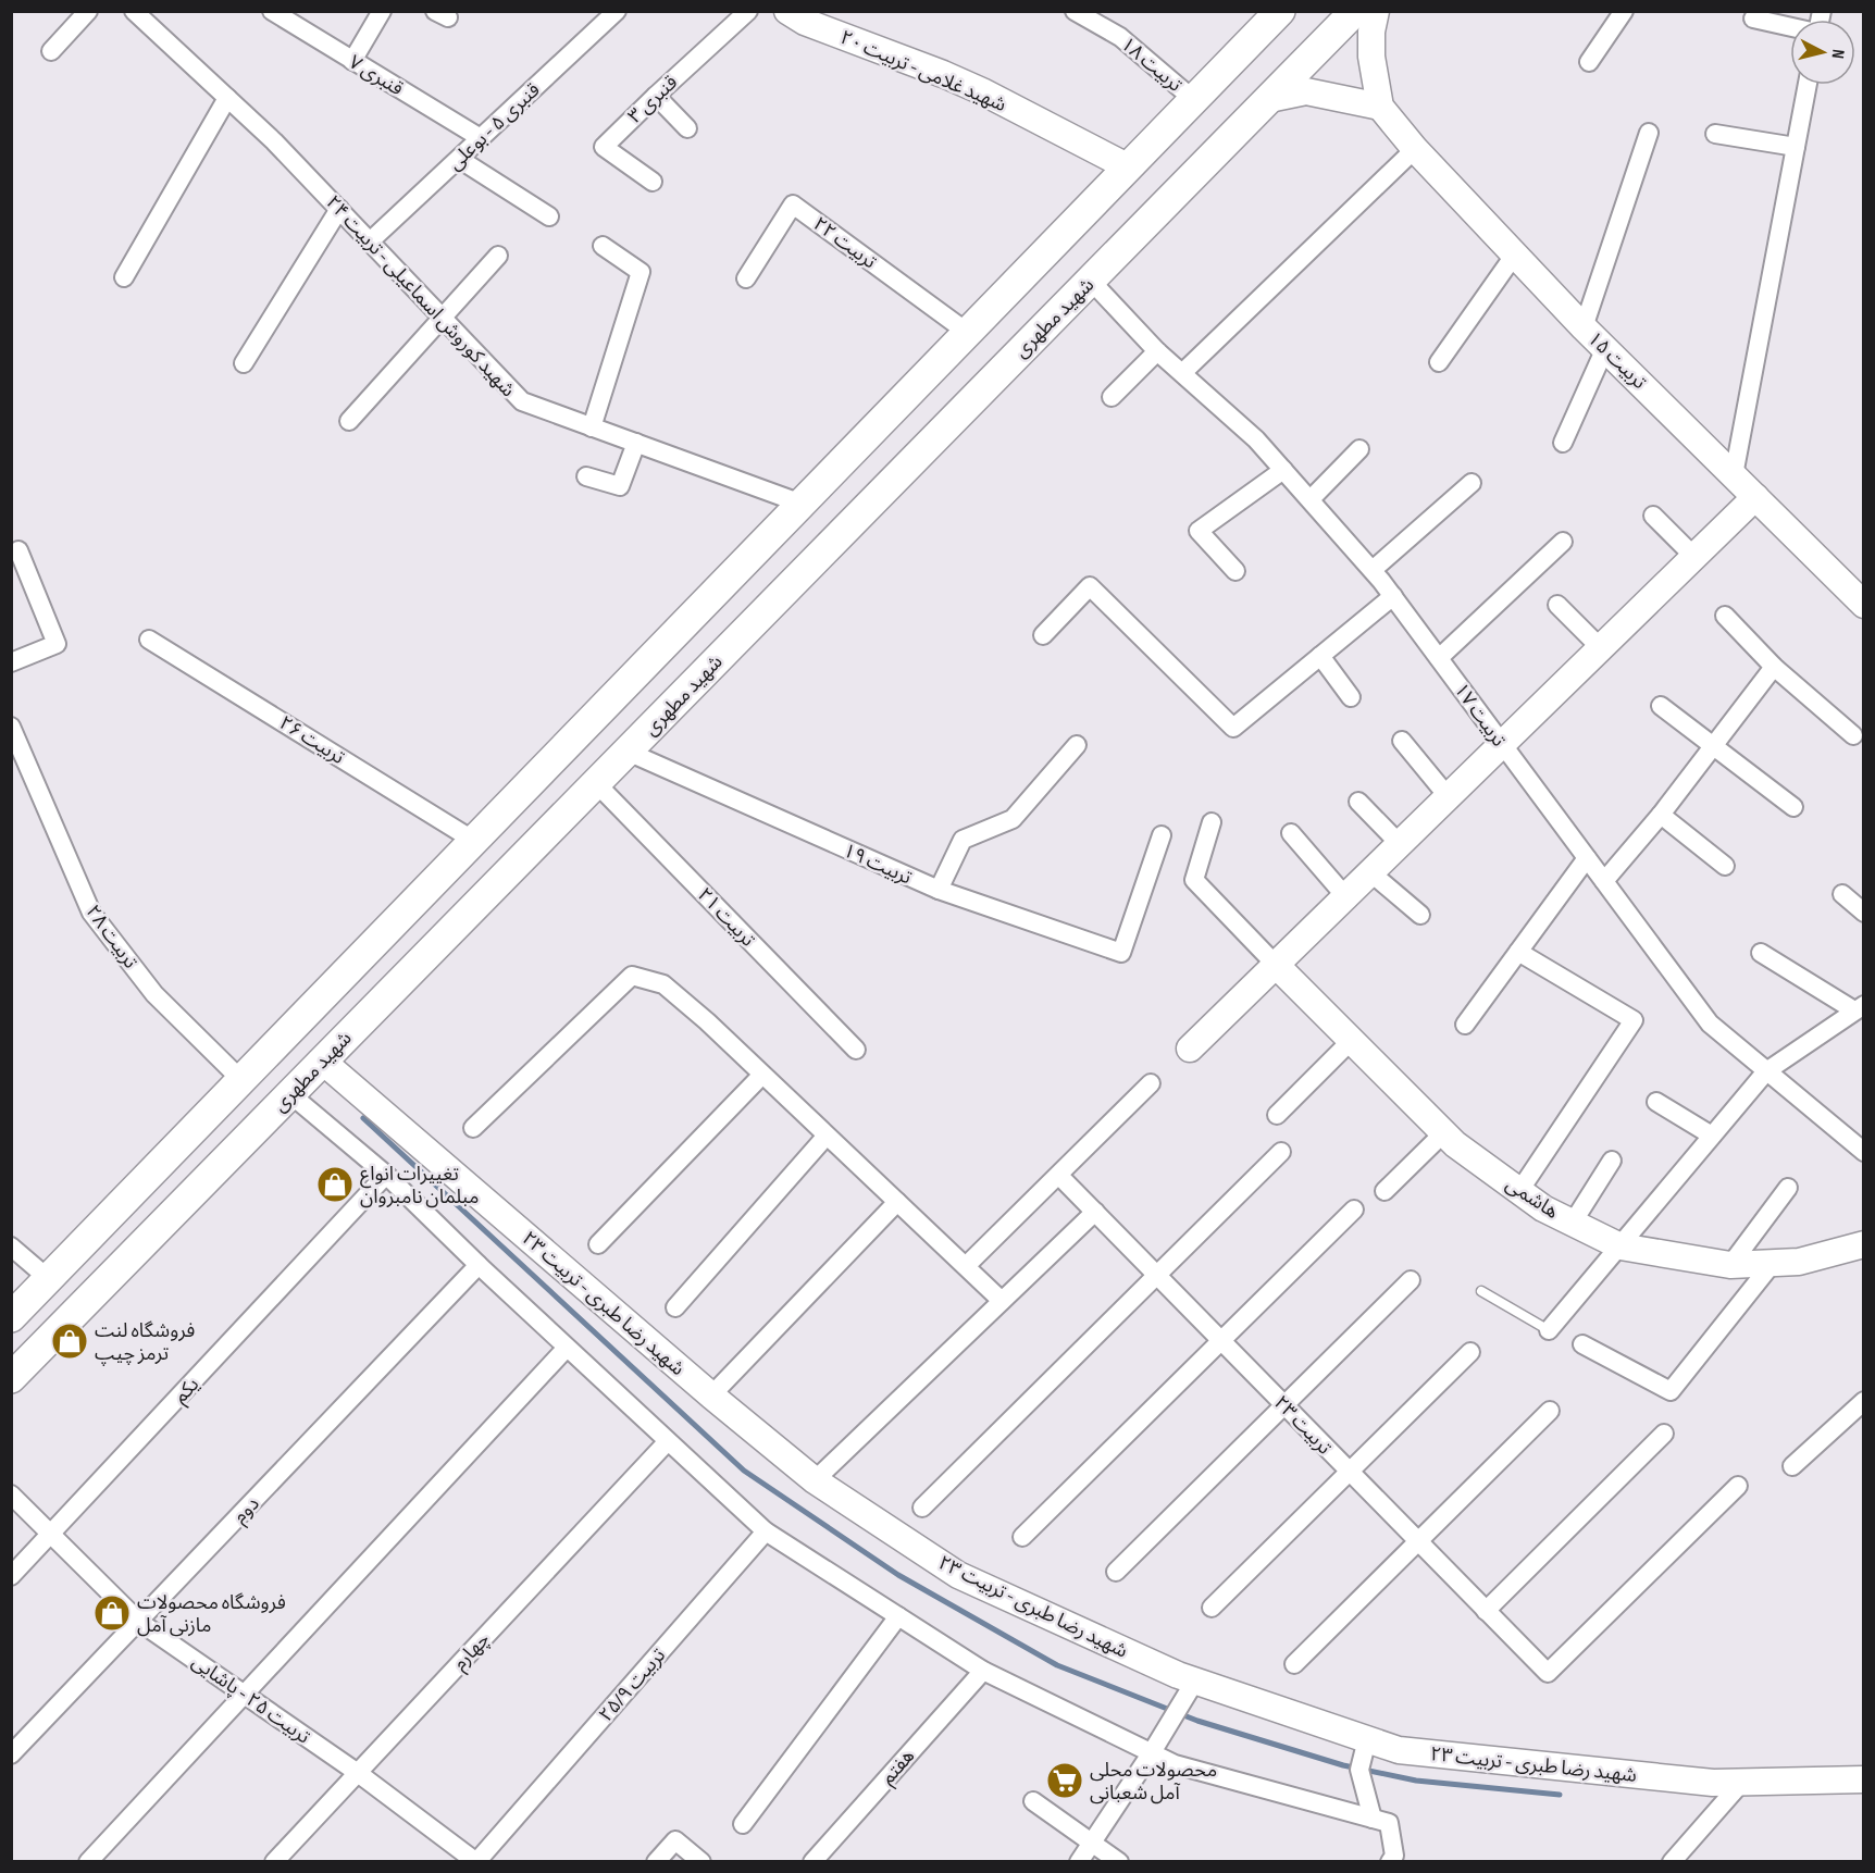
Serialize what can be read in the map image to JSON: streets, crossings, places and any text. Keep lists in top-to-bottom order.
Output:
{
  "streets": {
    "main road": ["شهید مطهری"],
    "street": [
      "تربیت ۱۸",
      "شهید غلامی - تربیت ۲۰",
      "قنبری ۷",
      "قنبری ۳",
      "قنبری ۵ - بوعلی",
      "تربیت ۲۲",
      "شهید کوروش اسماعیلی - تربیت ۲۴",
      "تربیت ۱۵",
      "تربیت ۱۷",
      "تربیت ۲۶",
      "تربیت ۱۹",
      "تربیت ۲۱",
      "تربیت ۲۸",
      "هاشمی",
      "شهید رضا طبری - تربیت ۲۳",
      "یکم",
      "تربیت ۲۳",
      "دوم",
      "چهارم",
      "تربیت ۲۵/۹",
      "تربیت ۲۵ - پاشایی",
      "هفتم"
    ]
  },
  "crossings": [
    ["قنبری ۷", "قنبری ۵ - بوعلی"],
    ["قنبری ۵ - بوعلی", "شهید کوروش اسماعیلی - تربیت ۲۴"],
    ["شهید مطهری", "تربیت ۱۷"],
    ["شهید مطهری", "تربیت ۱۹"],
    ["شهید مطهری", "تربیت ۲۱"],
    ["شهید مطهری", "شهید رضا طبری - تربیت ۲۳"],
    ["یکم", "تربیت ۲۵ - پاشایی"],
    ["دوم", "تربیت ۲۵ - پاشایی"],
    ["چهارم", "تربیت ۲۵ - پاشایی"],
    ["تربیت ۲۵/۹", "تربیت ۲۵ - پاشایی"]
  ],
  "places": {
    "shop": ["تغییرات انواع مبلمان نامبروان", "فروشگاه لنت ترمز چیپ", "فروشگاه محصولات مازنی آمل"],
    "supermarket": ["محصولات محلی آمل شعبانی"]
  },
  "north": "right"
}
